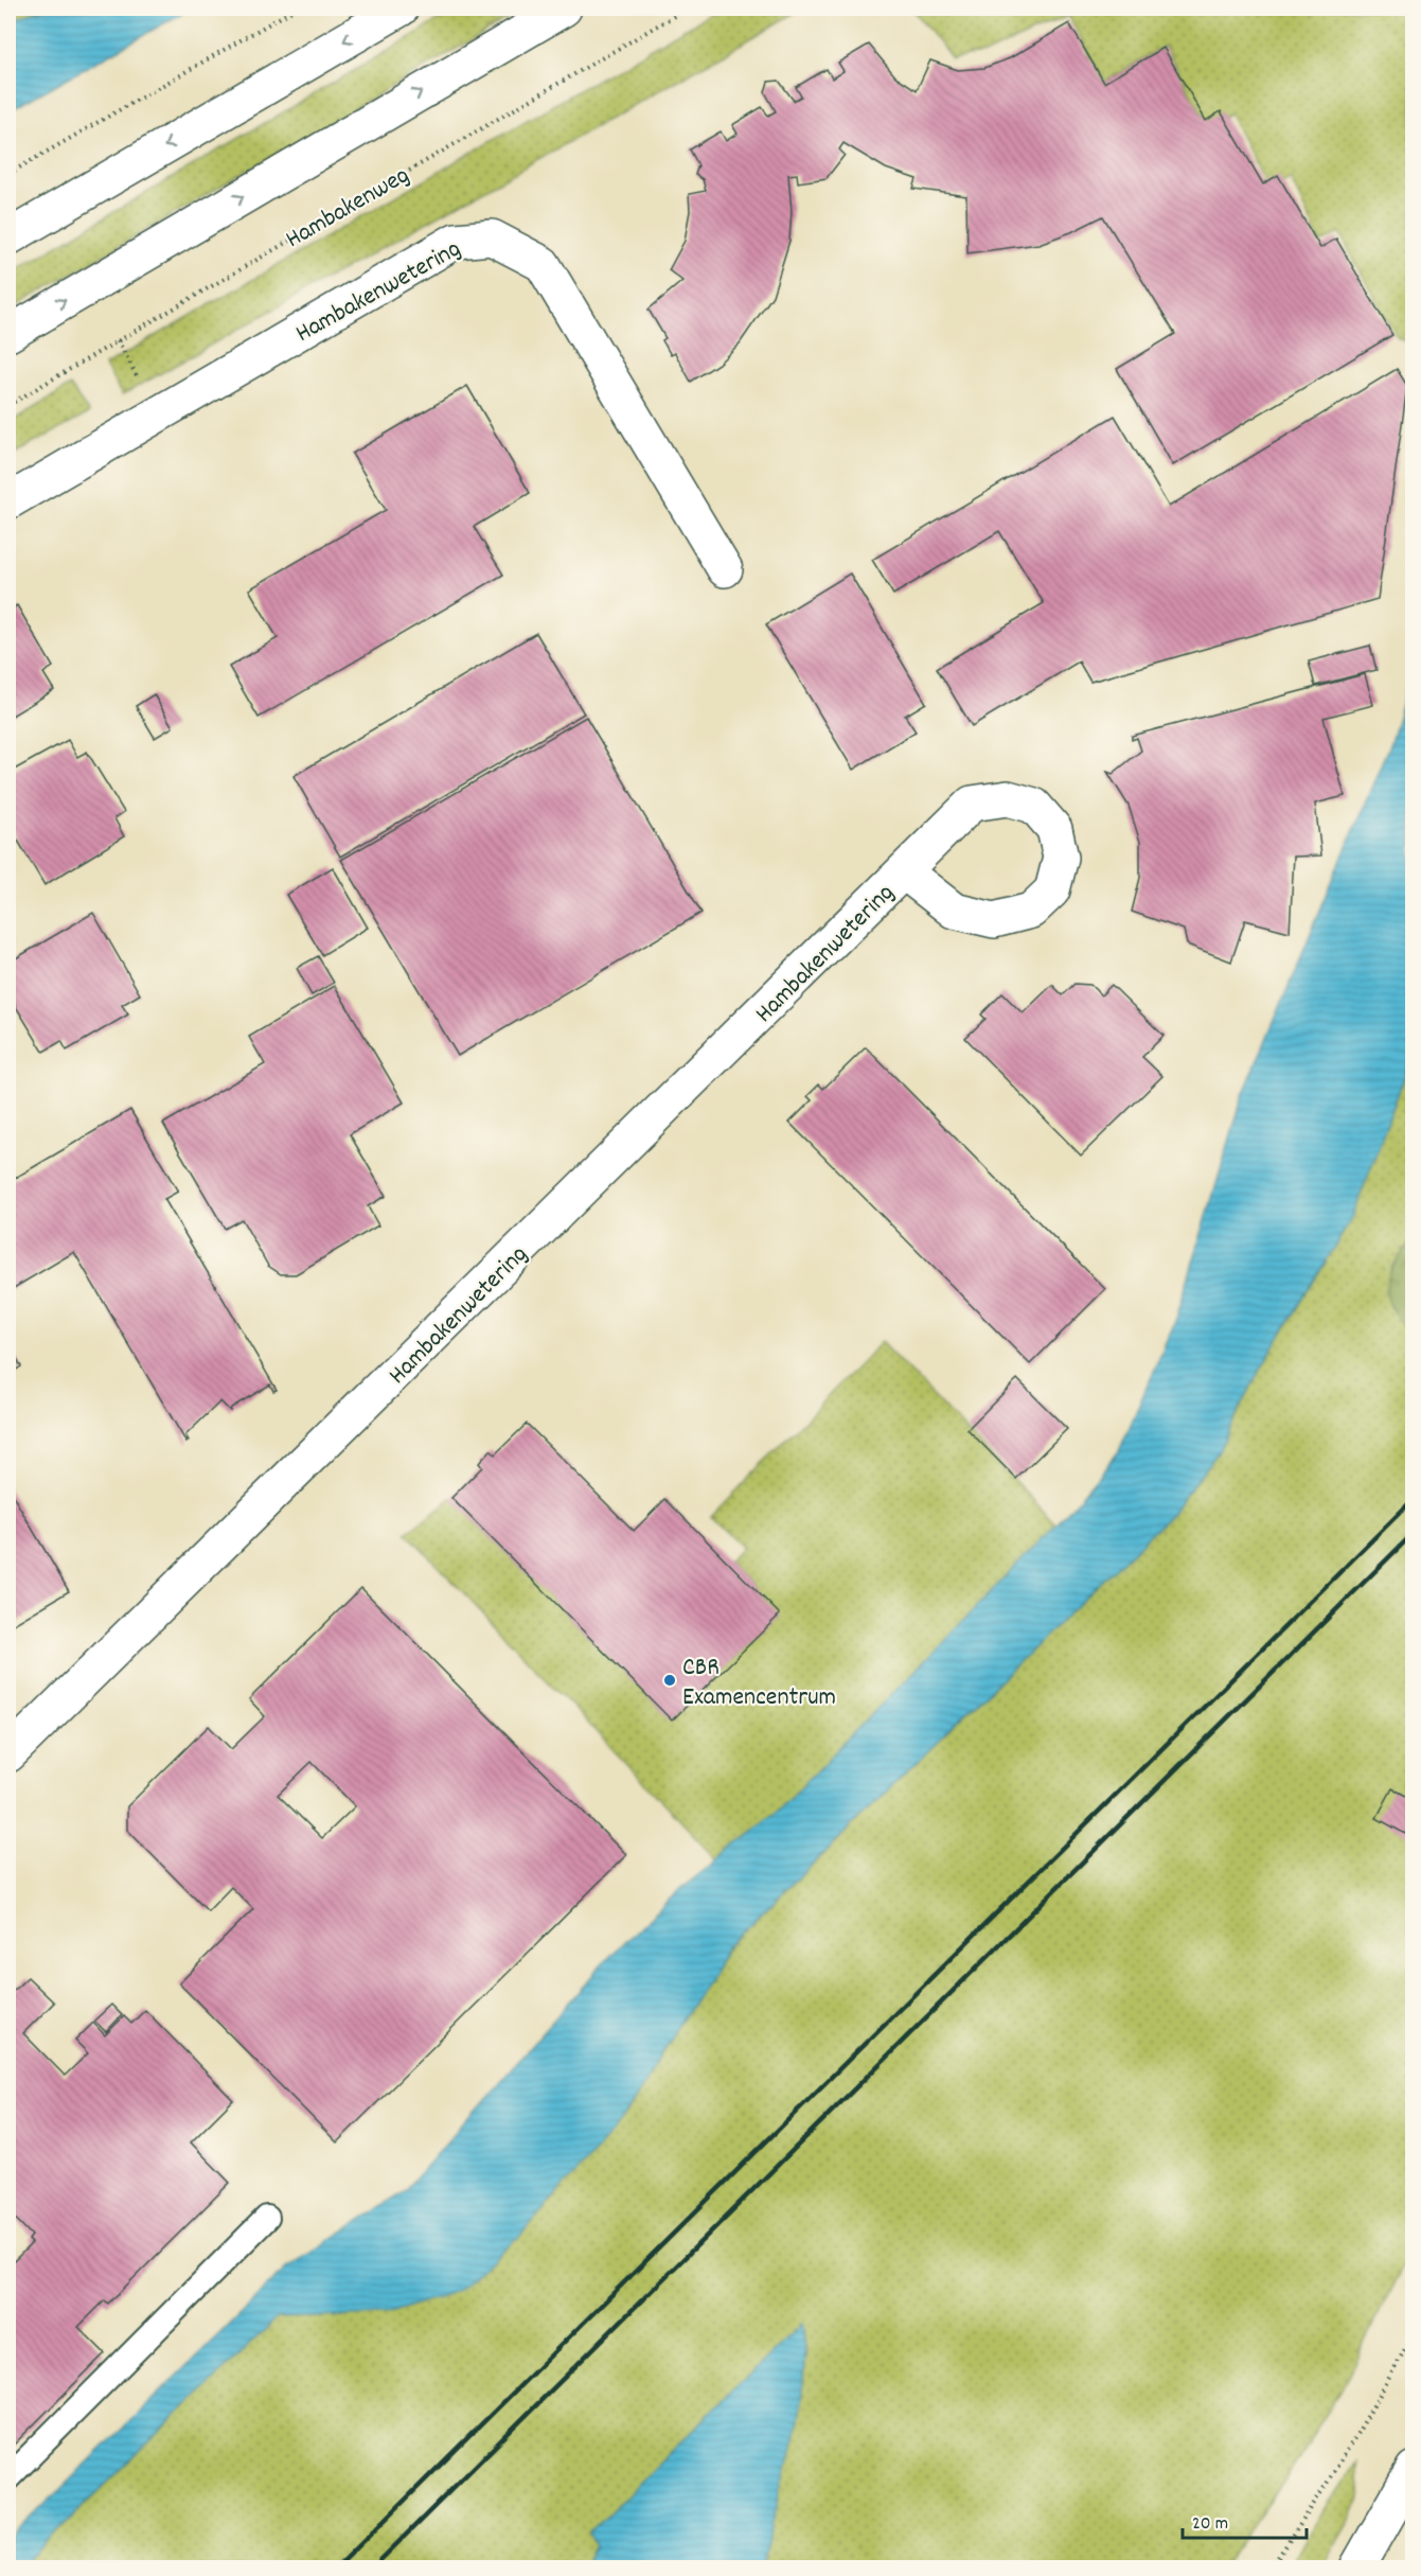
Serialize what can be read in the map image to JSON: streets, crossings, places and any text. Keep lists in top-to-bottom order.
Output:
{
  "streets": {
    "street": ["Hambakenwetering"],
    "path": ["Hambakenweg"]
  },
  "places": ["CBR Examencentrum"],
  "scale_bar": "20 m"
}
